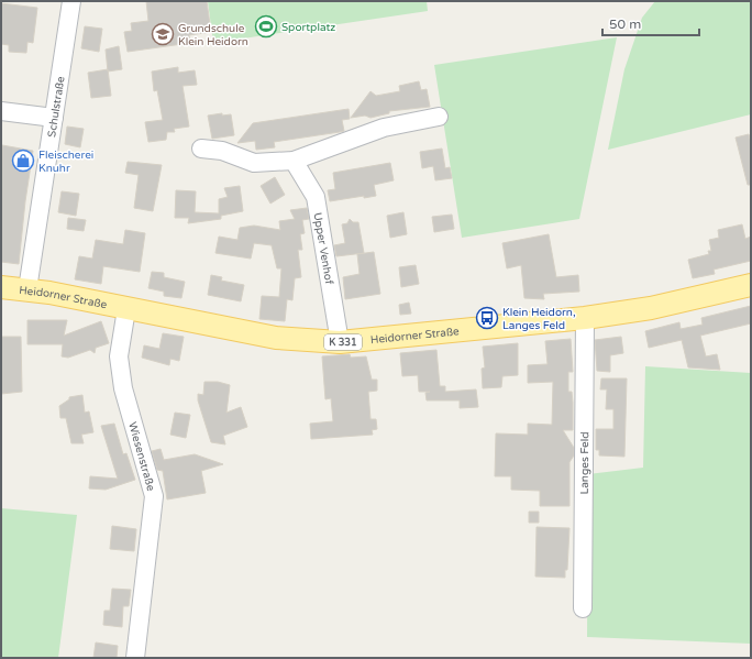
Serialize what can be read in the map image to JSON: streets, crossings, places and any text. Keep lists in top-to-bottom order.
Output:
{
  "streets": {
    "main road": ["Heidorner Straße", "K 331"],
    "street": [
      "Schulstraße",
      "Upper Venhof",
      "Wiesenstraße",
      "Langes Feld"
    ]
  },
  "crossings": [
    ["Schulstraße", "Heidorner Straße"],
    ["Upper Venhof", "Heidorner Straße"],
    ["Heidorner Straße", "Wiesenstraße"],
    ["Heidorner Straße", "Langes Feld"]
  ],
  "places": {
    "sports": ["Sportplatz"],
    "school or university": ["Grundschule Klein Heidorn"],
    "shop": ["Fleischerei Knuhr"],
    "bus stop": ["Klein Heidorn, Langes Feld"]
  },
  "scale_bar": "50 m"
}
